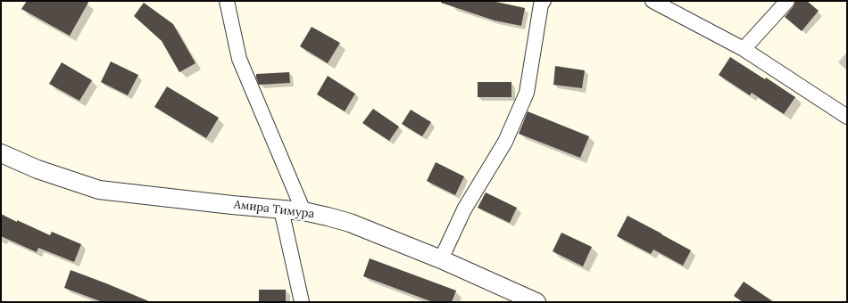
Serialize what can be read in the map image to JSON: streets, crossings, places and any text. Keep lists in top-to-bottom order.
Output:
{
  "streets": {
    "street": ["Амира Тимура"]
  }
}
